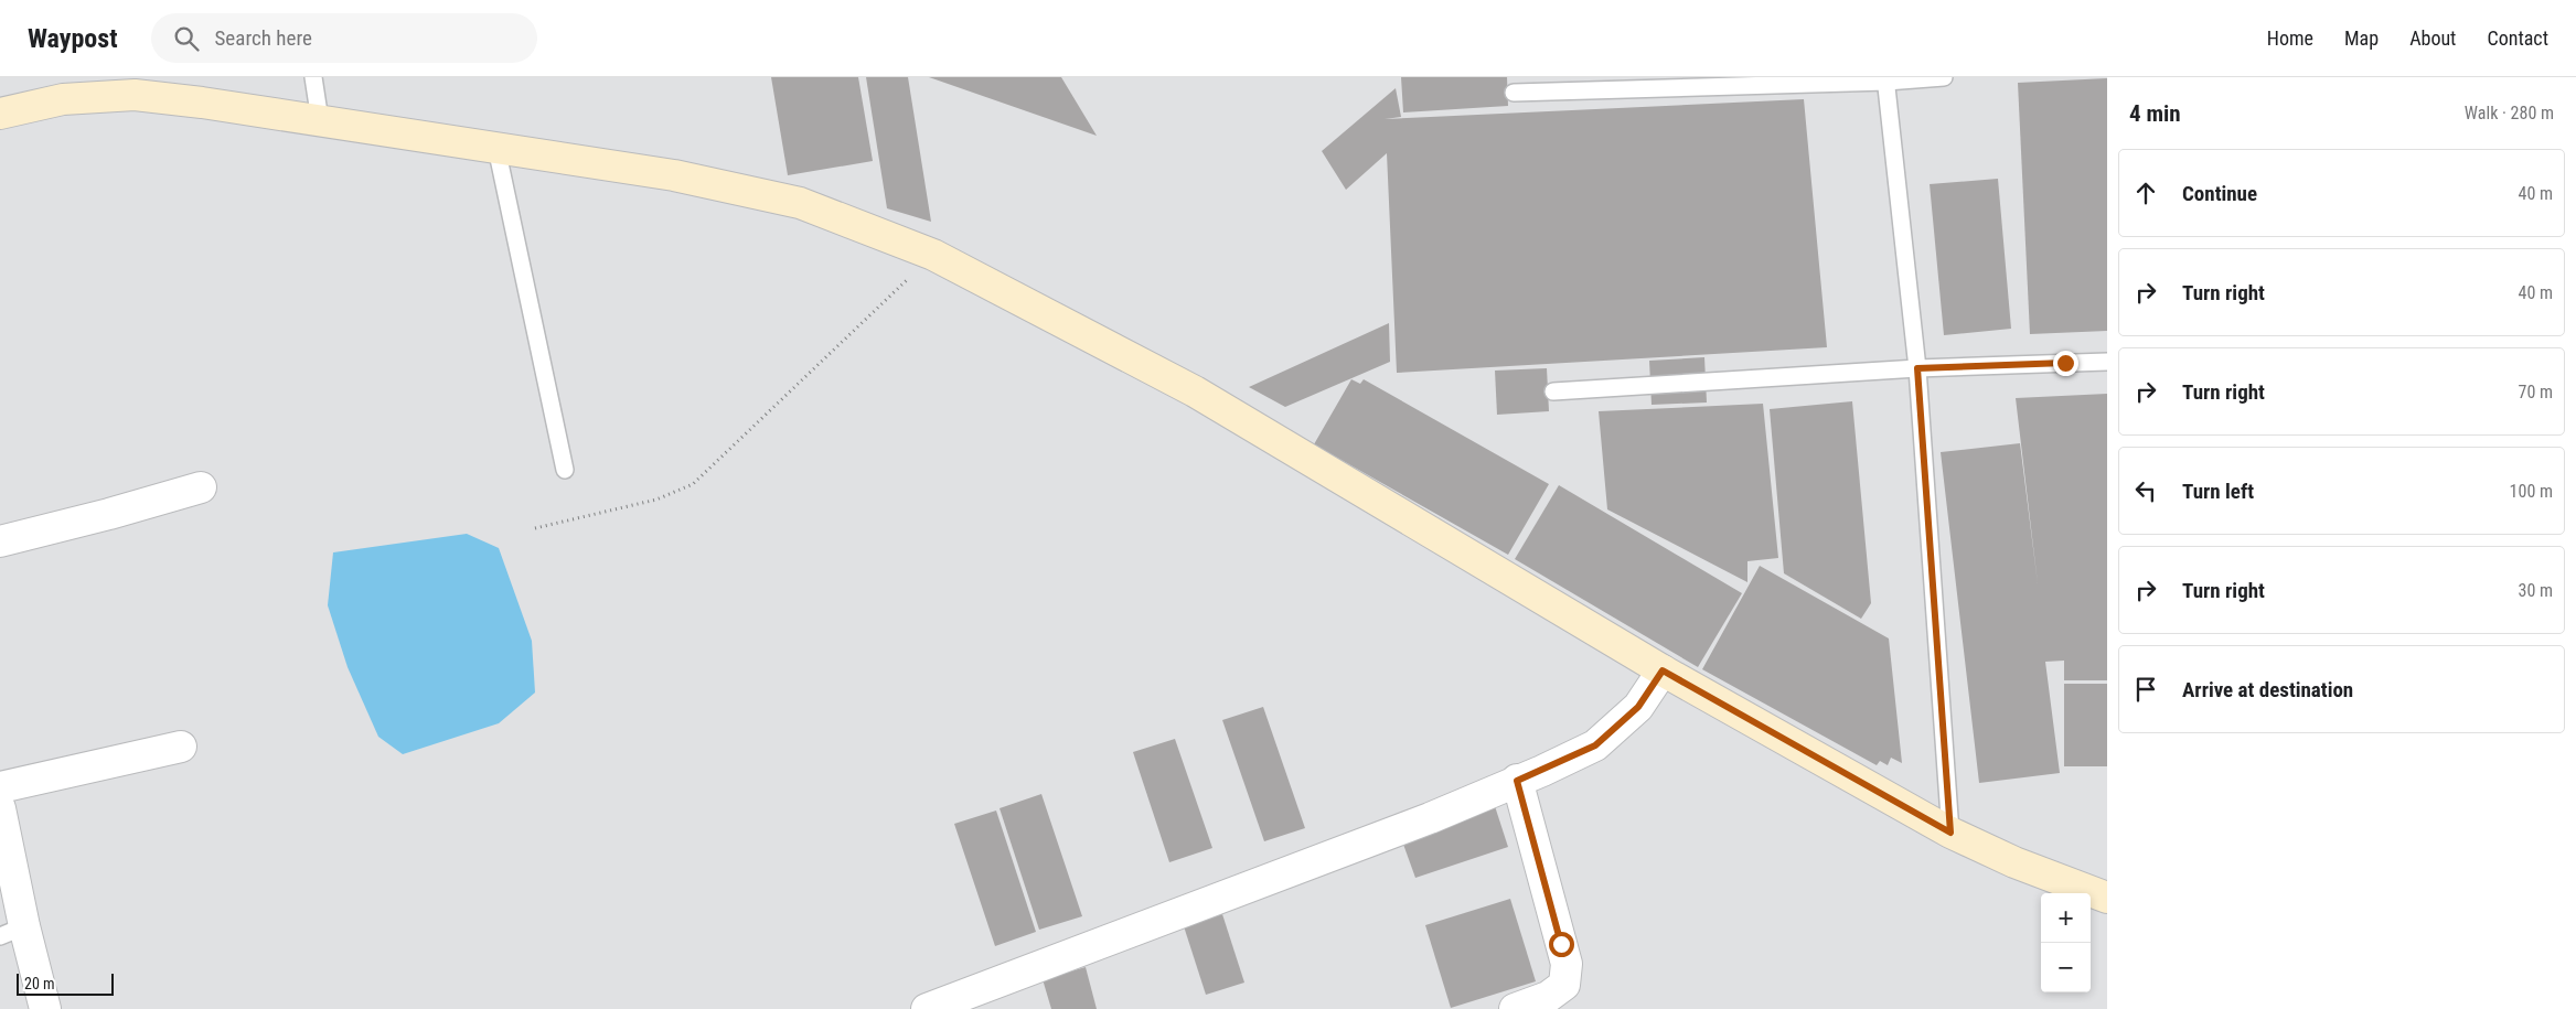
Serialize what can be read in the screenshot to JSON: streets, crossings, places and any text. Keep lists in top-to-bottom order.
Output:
{
  "scale_bar": "20 m",
  "page": {
    "header": "Waypost",
    "search": "Search here",
    "nav": [
      "Home",
      "Map",
      "About",
      "Contact"
    ],
    "heading": ["4 min", "Walk · 280 m"],
    "list": [
      ["Continue", "40 m"],
      ["Turn right", "40 m"],
      ["Turn right", "70 m"],
      ["Turn left", "100 m"],
      ["Turn right", "30 m"],
      "Arrive at destination"
    ],
    "map_buttons": ["+", "−"],
    "scale": "20 m"
  }
}
